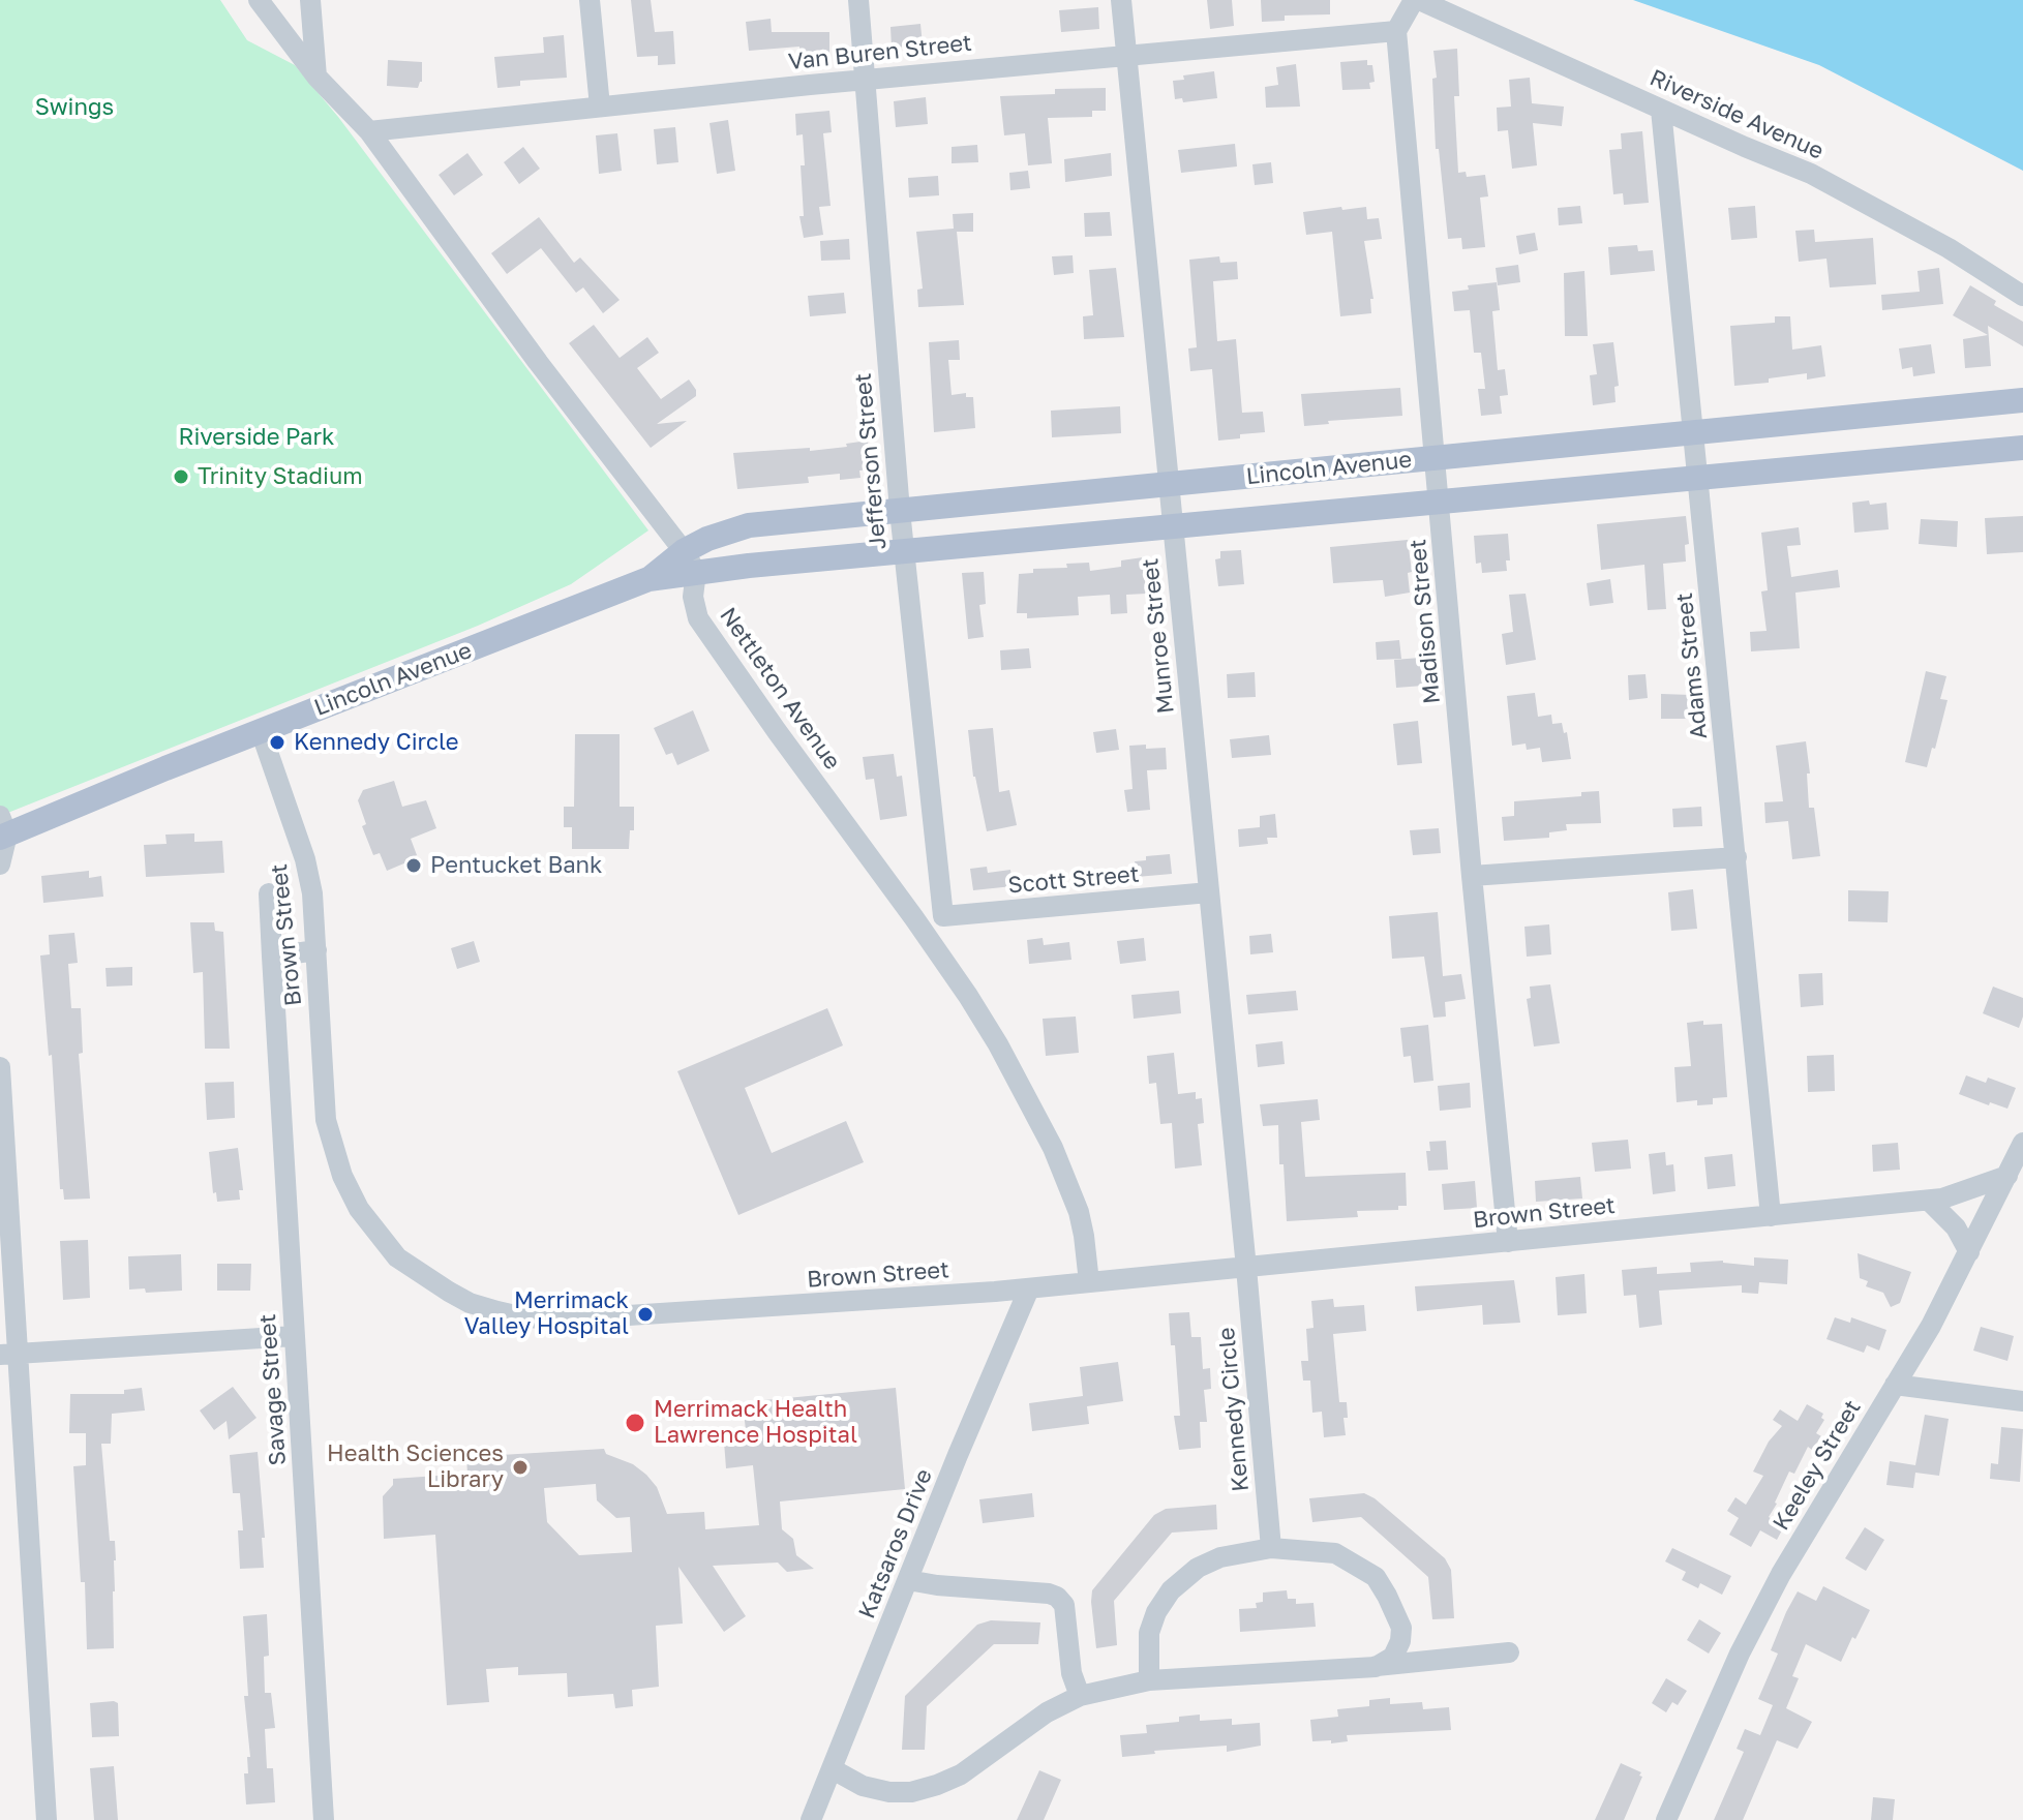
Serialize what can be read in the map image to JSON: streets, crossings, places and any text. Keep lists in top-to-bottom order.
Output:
{
  "streets": {
    "main road": ["Lincoln Avenue"],
    "street": [
      "Van Buren Street",
      "Riverside Avenue",
      "Jefferson Street",
      "Madison Street",
      "Munroe Street",
      "Adams Street",
      "Nettleton Avenue",
      "Scott Street",
      "Brown Street",
      "Savage Street",
      "Kennedy Circle",
      "Keeley Street",
      "Katsaros Drive"
    ]
  },
  "crossings": [
    ["Van Buren Street", "Jefferson Street"],
    ["Van Buren Street", "Madison Street"],
    ["Van Buren Street", "Munroe Street"],
    ["Riverside Avenue", "Adams Street"],
    ["Jefferson Street", "Lincoln Avenue"],
    ["Jefferson Street", "Scott Street"],
    ["Lincoln Avenue", "Madison Street"],
    ["Lincoln Avenue", "Munroe Street"],
    ["Lincoln Avenue", "Adams Street"],
    ["Lincoln Avenue", "Nettleton Avenue"],
    ["Lincoln Avenue", "Brown Street"],
    ["Madison Street", "Brown Street"],
    ["Munroe Street", "Scott Street"],
    ["Munroe Street", "Brown Street"],
    ["Munroe Street", "Kennedy Circle"],
    ["Adams Street", "Brown Street"],
    ["Nettleton Avenue", "Brown Street"],
    ["Brown Street", "Kennedy Circle"],
    ["Brown Street", "Keeley Street"],
    ["Brown Street", "Katsaros Drive"]
  ],
  "parks": ["Swings", "Riverside Park"],
  "places": [
    "Trinity Stadium",
    "Kennedy Circle",
    "Pentucket Bank",
    "Merrimack Valley Hospital",
    "Merrimack Health Lawrence Hospital",
    "Health Sciences Library"
  ]
}
